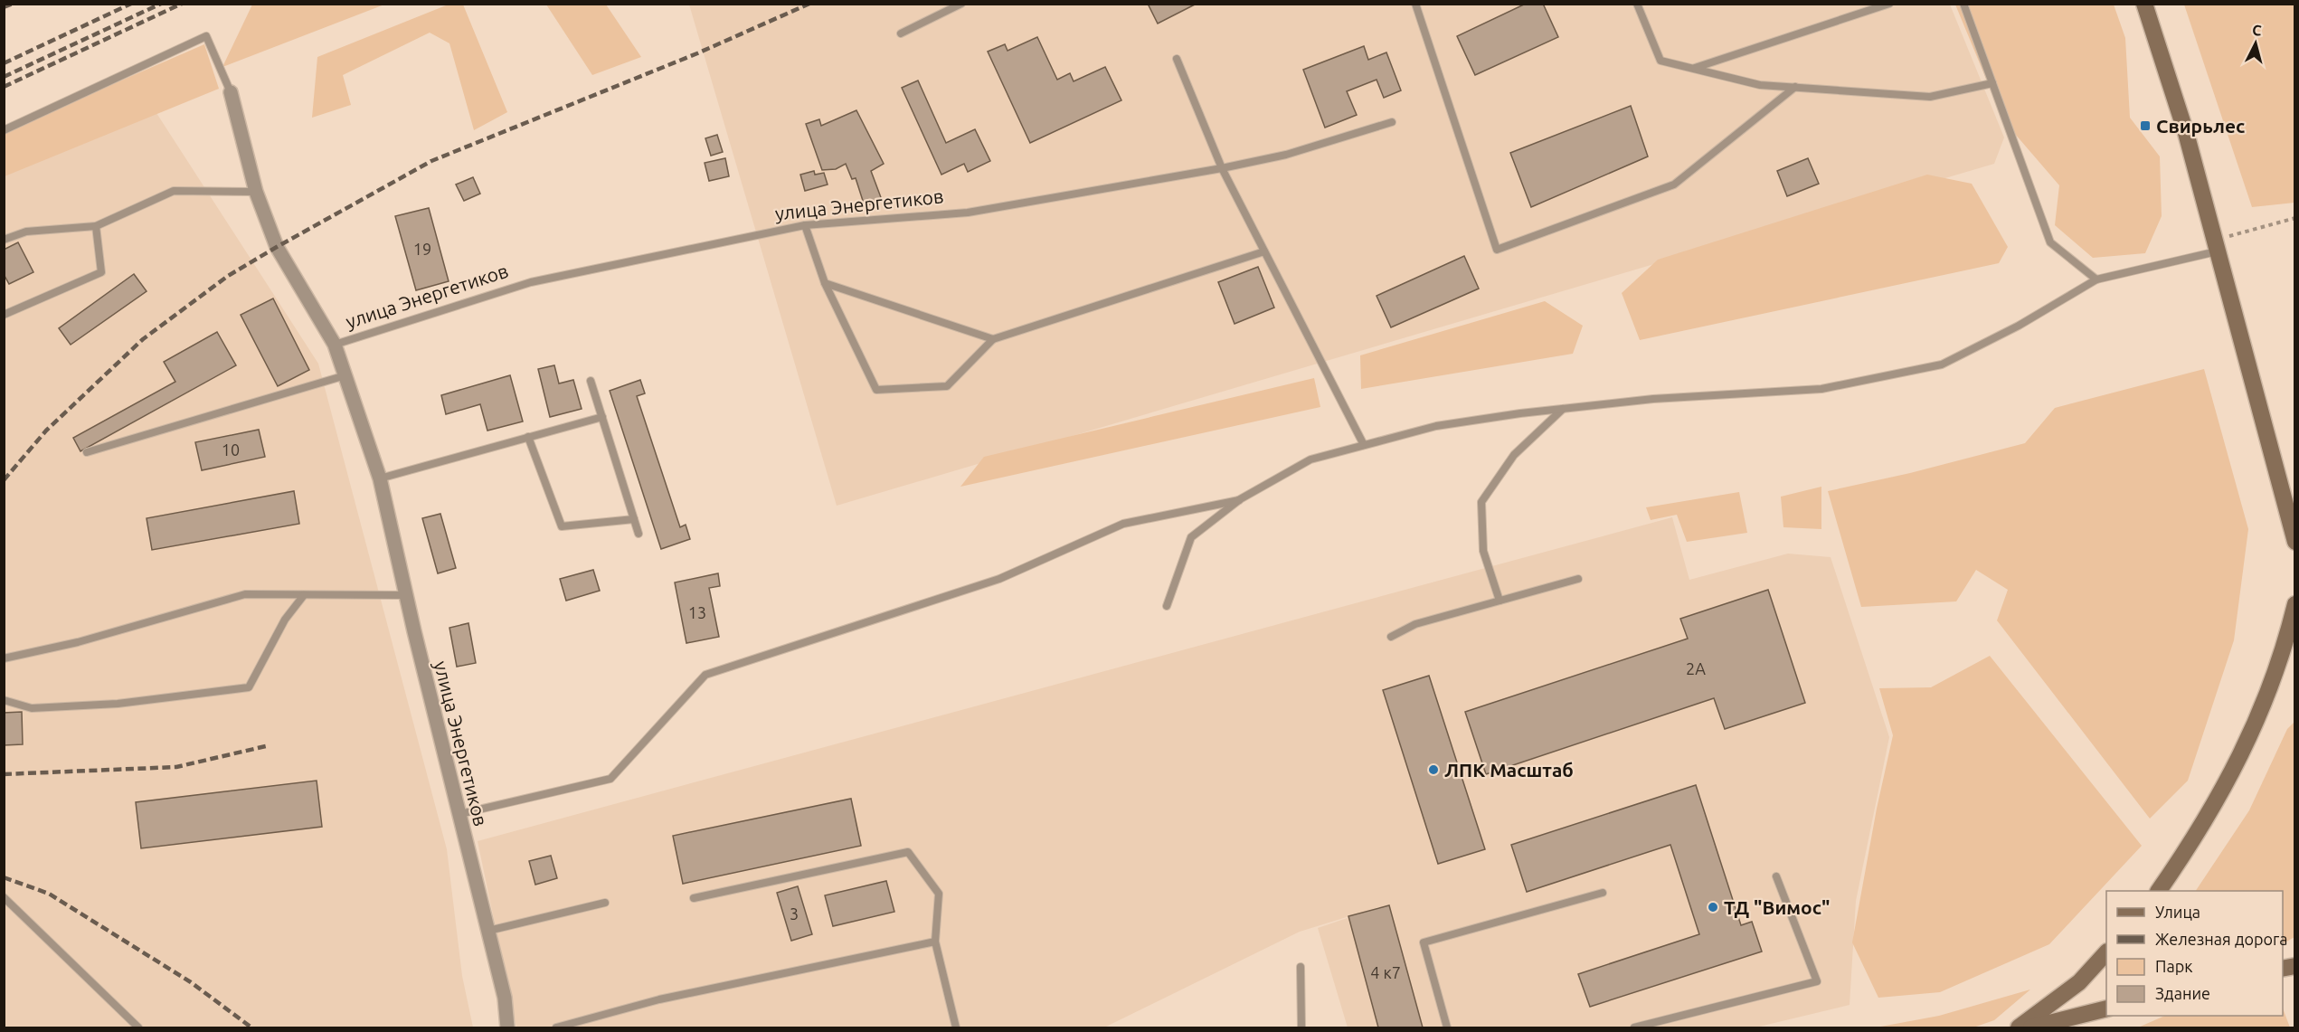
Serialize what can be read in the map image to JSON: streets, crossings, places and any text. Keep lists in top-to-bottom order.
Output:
{
  "streets": {
    "street": ["улица Энергетиков"]
  },
  "places": {
    "transit": ["Свирьлес"],
    "other": ["ЛПК Масштаб", "ТД \"Вимос\""]
  },
  "house_numbers": [
    "19",
    "10",
    "13",
    "2А",
    "3",
    "4 к7"
  ],
  "legend": [
    "Улица",
    "Железная дорога",
    "Парк",
    "Здание"
  ],
  "north": "top"
}
